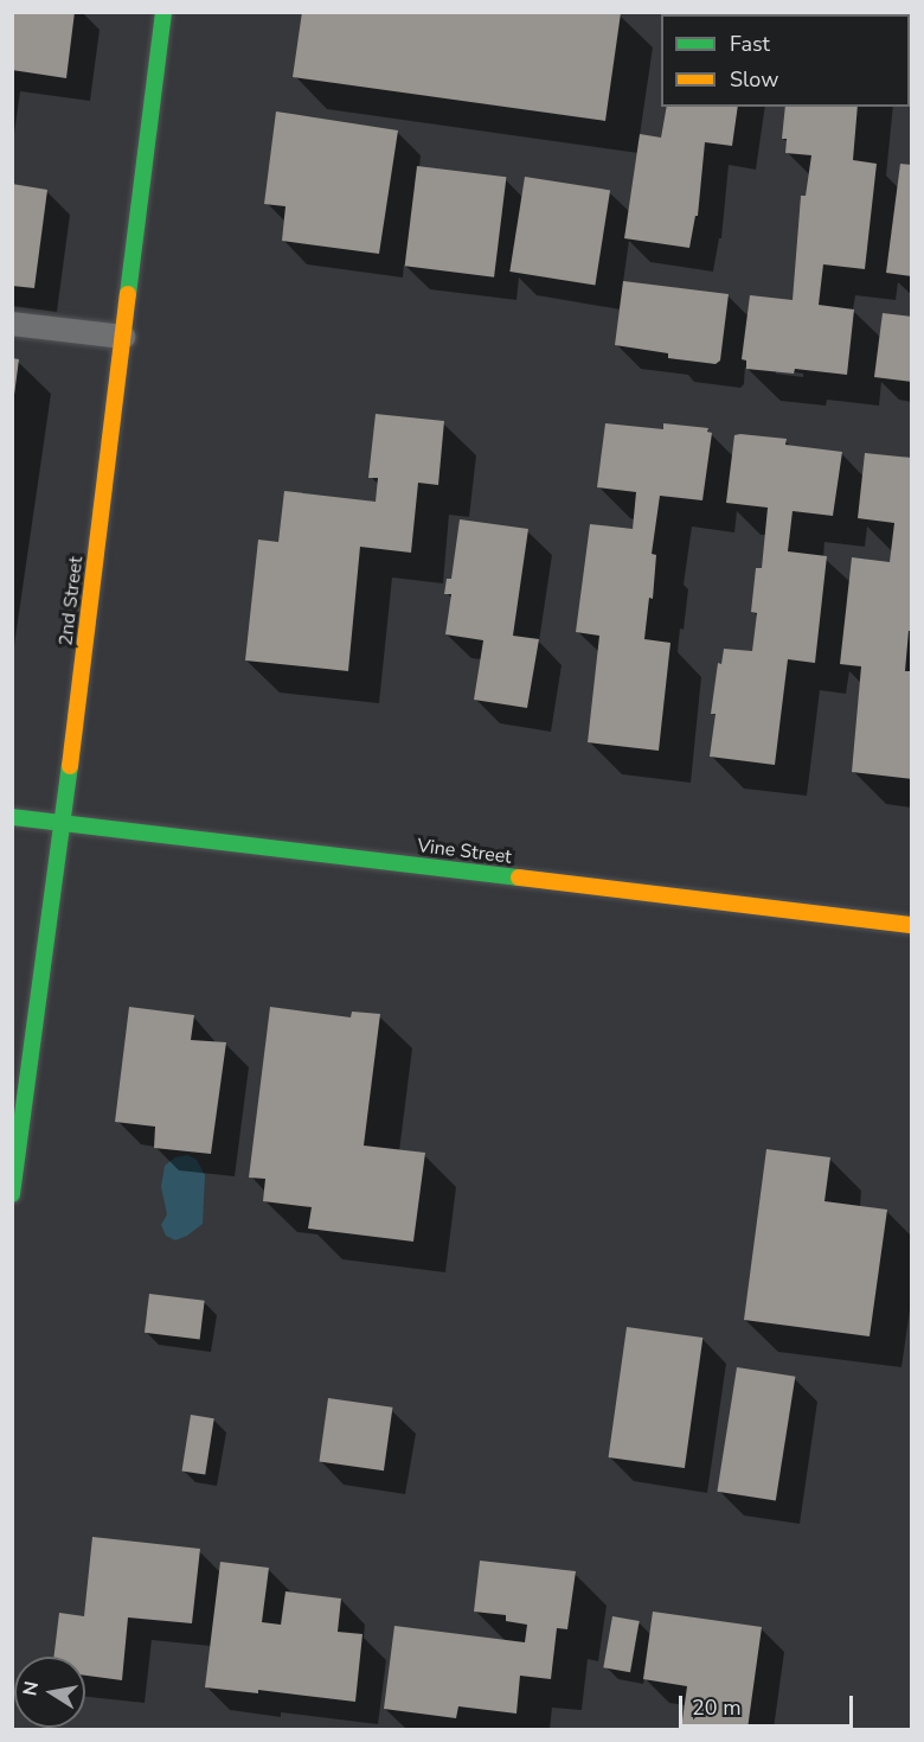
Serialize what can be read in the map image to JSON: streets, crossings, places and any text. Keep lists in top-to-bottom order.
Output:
{
  "streets": {
    "street": ["2nd Street", "Vine Street"]
  },
  "crossings": [
    ["2nd Street", "Vine Street"]
  ],
  "legend": ["Fast", "Slow"],
  "scale_bar": "20 m",
  "north": "left"
}
